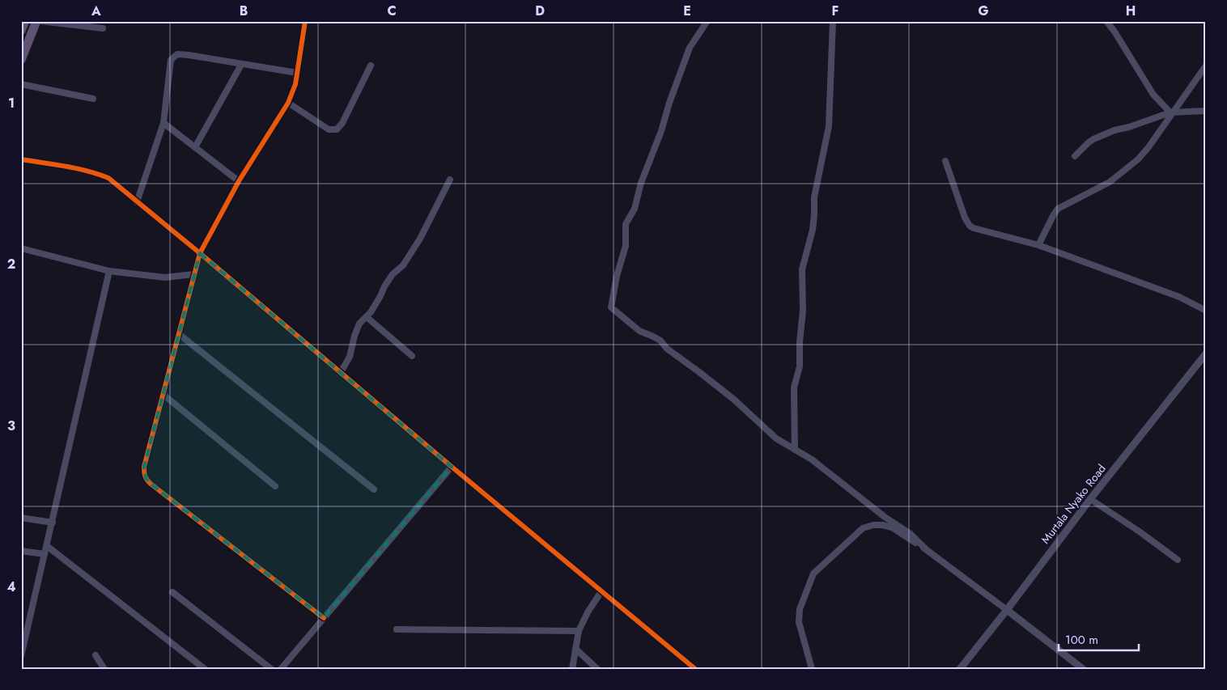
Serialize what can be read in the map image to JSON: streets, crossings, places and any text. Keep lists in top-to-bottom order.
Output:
{
  "streets": {
    "street": ["Murtala Nyako Road"]
  },
  "scale_bar": "100 m",
  "grid": {
    "columns": [
      "A",
      "B",
      "C",
      "D",
      "E",
      "F",
      "G",
      "H"
    ],
    "rows": [
      "1",
      "2",
      "3",
      "4"
    ]
  }
}
